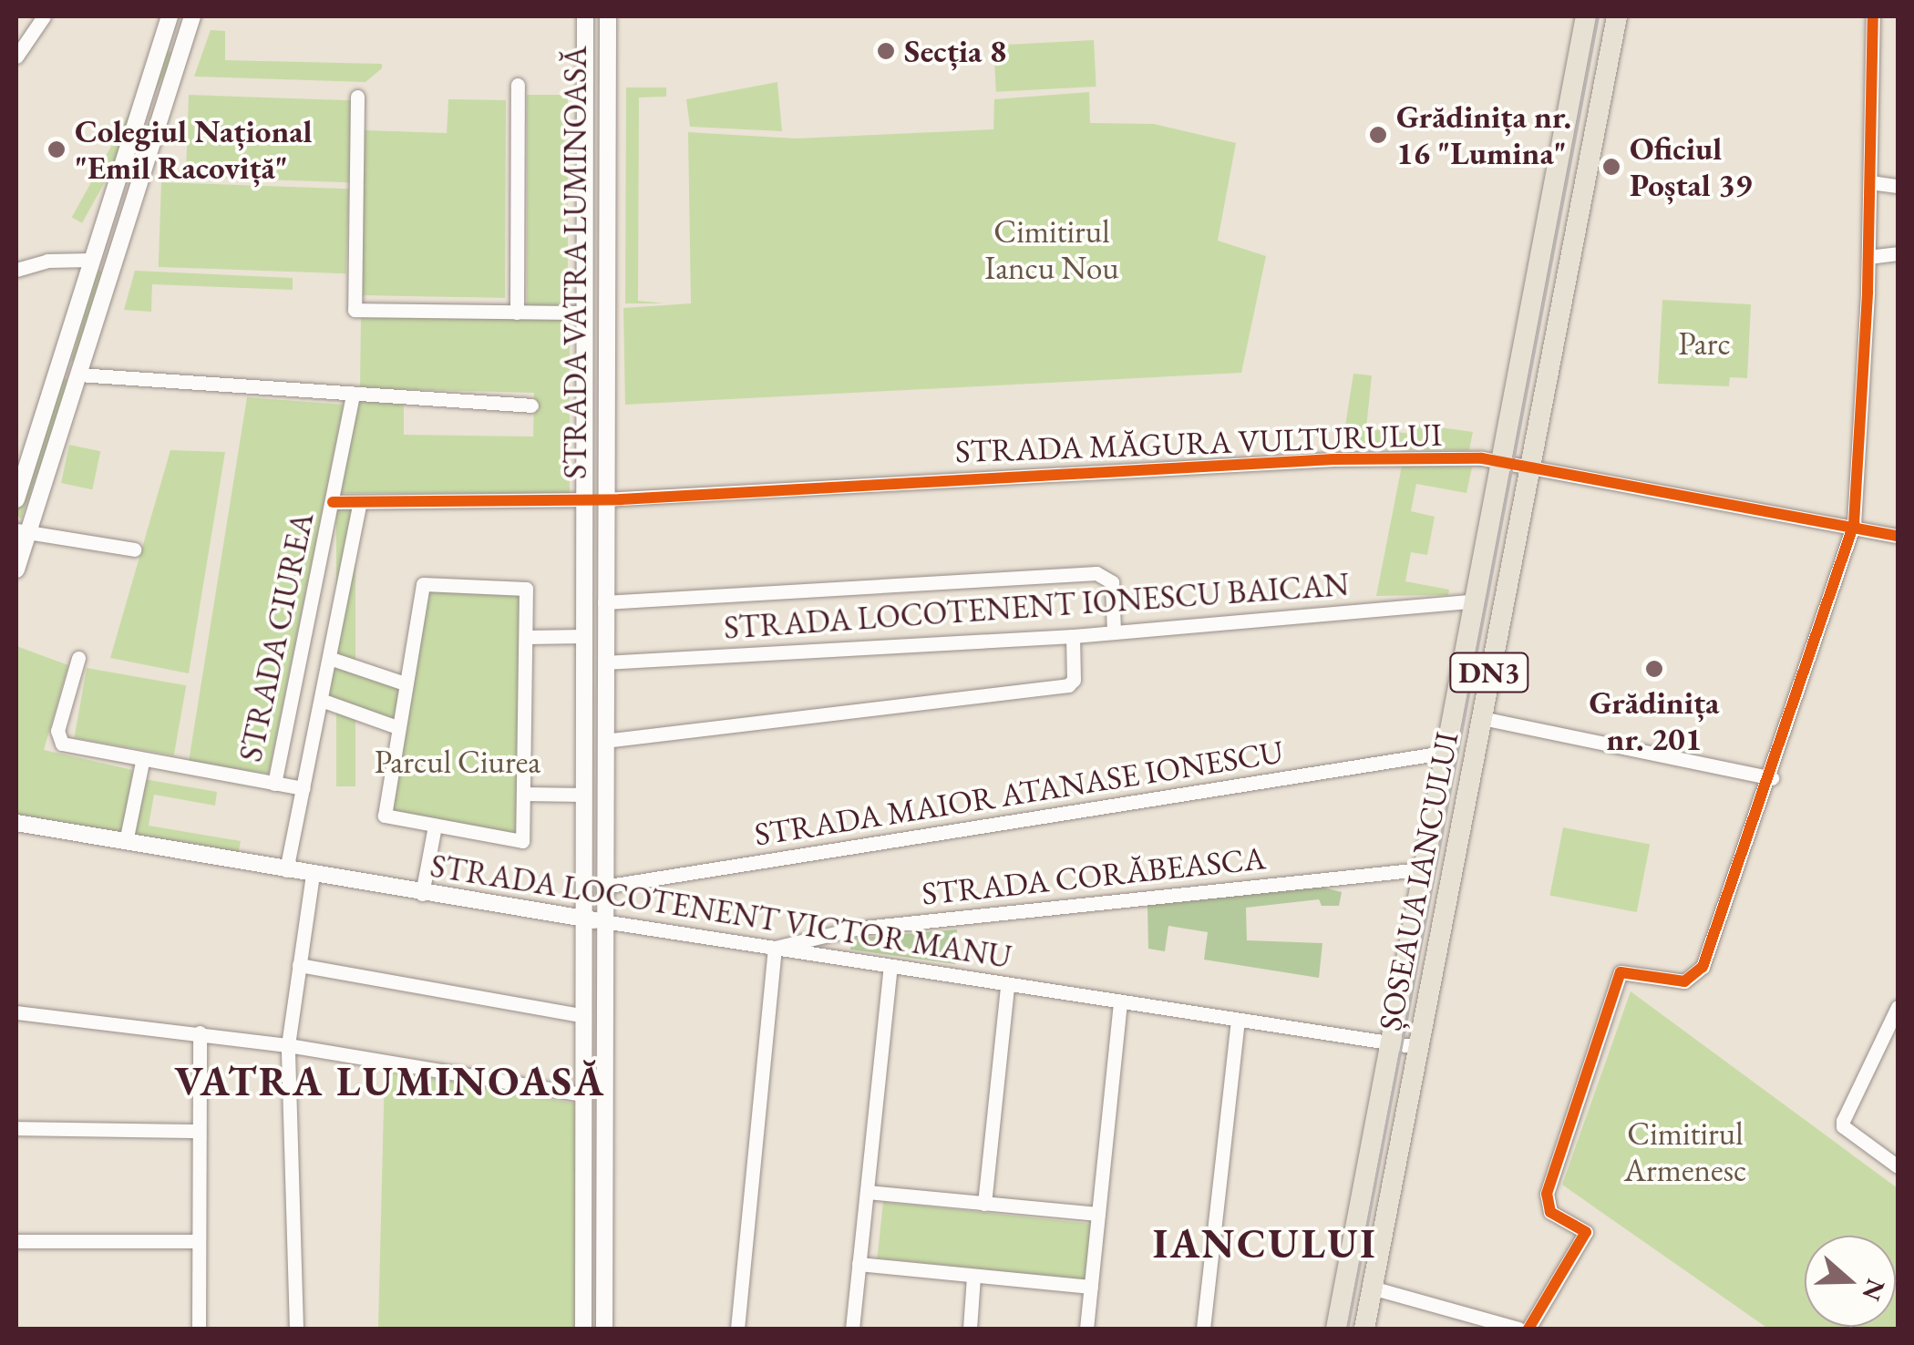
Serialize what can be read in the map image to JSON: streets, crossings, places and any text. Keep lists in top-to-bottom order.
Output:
{
  "streets": {
    "main road": ["DN3", "ȘOSEAUA IANCULUI"],
    "street": [
      "STRADA VATRA LUMINOASĂ",
      "STRADA MĂGURA VULTURULUI",
      "STRADA LOCOTENENT IONESCU BAICAN",
      "STRADA CIUREA",
      "STRADA MAIOR ATANASE IONESCU",
      "STRADA CORĂBEASCA",
      "STRADA LOCOTENENT VICTOR MANU"
    ]
  },
  "crossings": [
    ["STRADA VATRA LUMINOASĂ", "STRADA MĂGURA VULTURULUI"],
    ["STRADA VATRA LUMINOASĂ", "STRADA LOCOTENENT IONESCU BAICAN"],
    ["STRADA VATRA LUMINOASĂ", "STRADA CIUREA"],
    ["STRADA VATRA LUMINOASĂ", "STRADA MAIOR ATANASE IONESCU"],
    ["STRADA VATRA LUMINOASĂ", "STRADA LOCOTENENT VICTOR MANU"],
    ["STRADA MĂGURA VULTURULUI", "ȘOSEAUA IANCULUI"],
    ["STRADA LOCOTENENT IONESCU BAICAN", "ȘOSEAUA IANCULUI"],
    ["STRADA CIUREA", "STRADA LOCOTENENT VICTOR MANU"],
    ["STRADA MAIOR ATANASE IONESCU", "ȘOSEAUA IANCULUI"],
    ["STRADA CORĂBEASCA", "ȘOSEAUA IANCULUI"],
    ["STRADA CORĂBEASCA", "STRADA LOCOTENENT VICTOR MANU"],
    ["ȘOSEAUA IANCULUI", "STRADA LOCOTENENT VICTOR MANU"]
  ],
  "districts": ["VATRA LUMINOASĂ", "IANCULUI"],
  "parks": [
    "Cimitirul Iancu Nou",
    "Parc",
    "Parcul Ciurea",
    "Cimitirul Armenesc"
  ],
  "places": [
    "Secția 8",
    "Grădinița nr. 16 \"Lumina\"",
    "Colegiul Național \"Emil Racoviță\"",
    "Oficiul Poștal 39",
    "Grădinița nr. 201"
  ],
  "north": "right"
}
